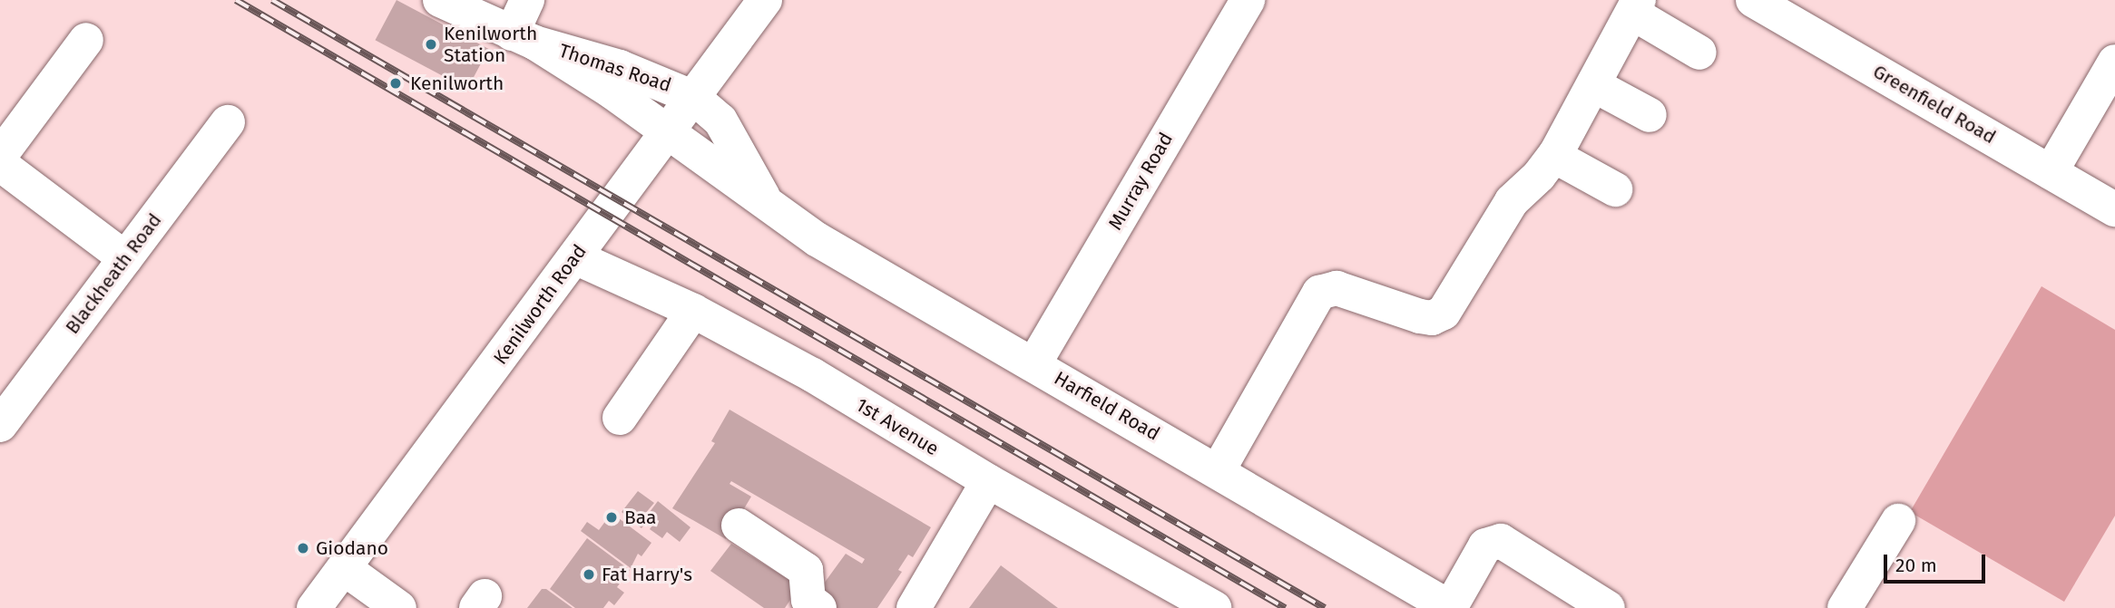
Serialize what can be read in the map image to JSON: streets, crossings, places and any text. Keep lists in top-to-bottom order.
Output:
{
  "streets": {
    "street": [
      "Thomas Road",
      "Greenfield Road",
      "Murray Road",
      "Blackheath Road",
      "Kenilworth Road",
      "Harfield Road",
      "1st Avenue"
    ]
  },
  "crossings": [
    ["Thomas Road", "Kenilworth Road"],
    ["Thomas Road", "Harfield Road"],
    ["Murray Road", "Harfield Road"],
    ["Kenilworth Road", "Harfield Road"],
    ["Kenilworth Road", "1st Avenue"]
  ],
  "places": [
    "Kenilworth Station",
    "Kenilworth",
    "Baa",
    "Giodano",
    "Fat Harry's"
  ],
  "scale_bar": "20 m"
}
